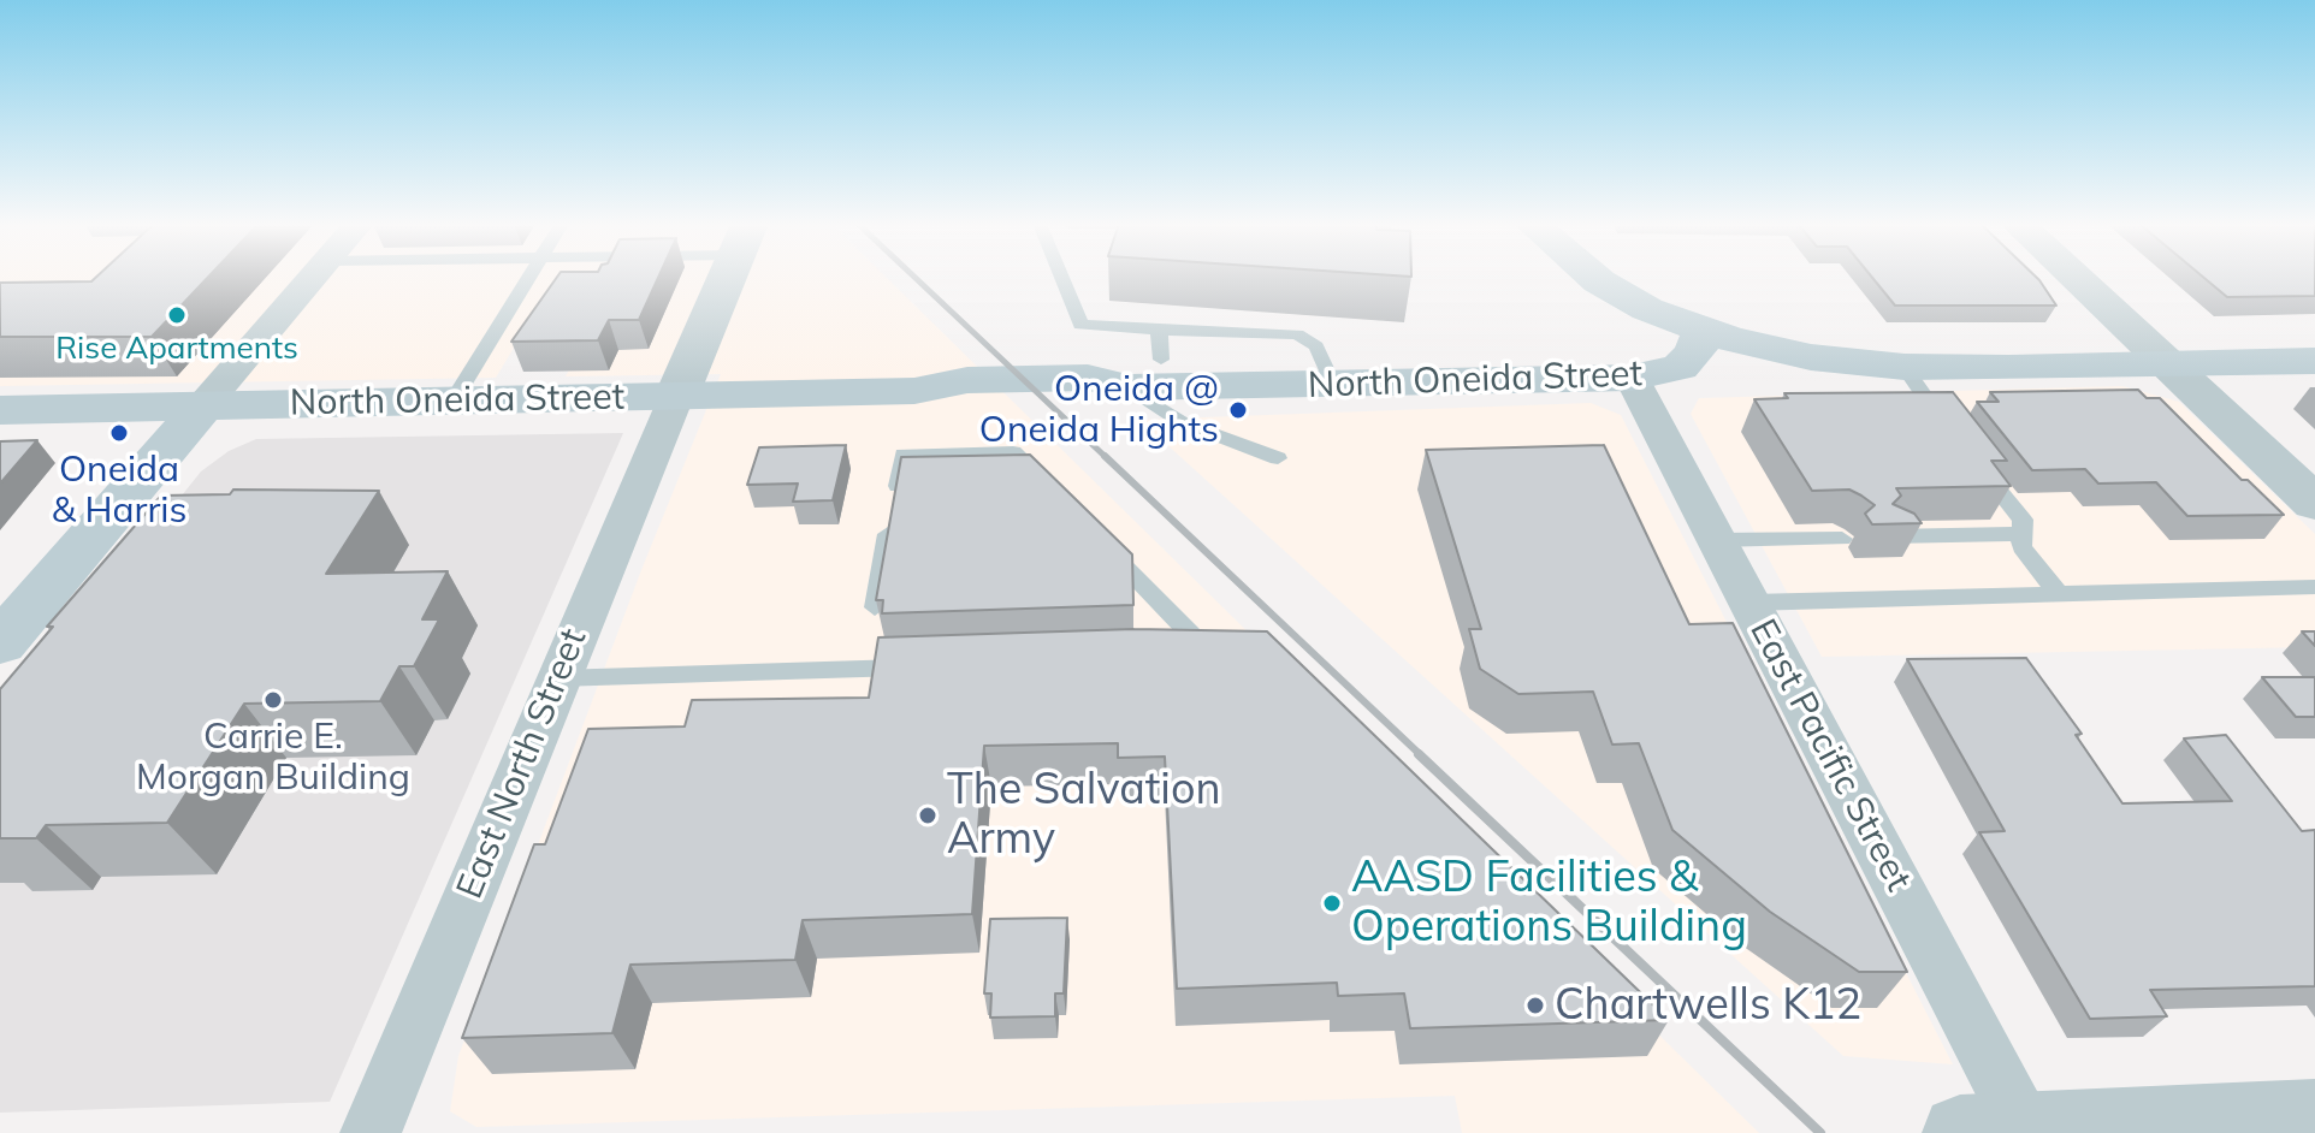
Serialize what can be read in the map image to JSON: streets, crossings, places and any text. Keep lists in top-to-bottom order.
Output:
{
  "streets": {
    "main road": ["North Oneida Street"],
    "street": ["East Pacific Street", "East North Street"]
  },
  "crossings": [
    ["North Oneida Street", "East Pacific Street"],
    ["North Oneida Street", "East North Street"]
  ],
  "places": [
    "Rise Apartments",
    "Oneida @ Oneida Hights",
    "Oneida & Harris",
    "Carrie E. Morgan Building",
    "The Salvation Army",
    "AASD Facilities & Operations Building",
    "Chartwells K12"
  ]
}
